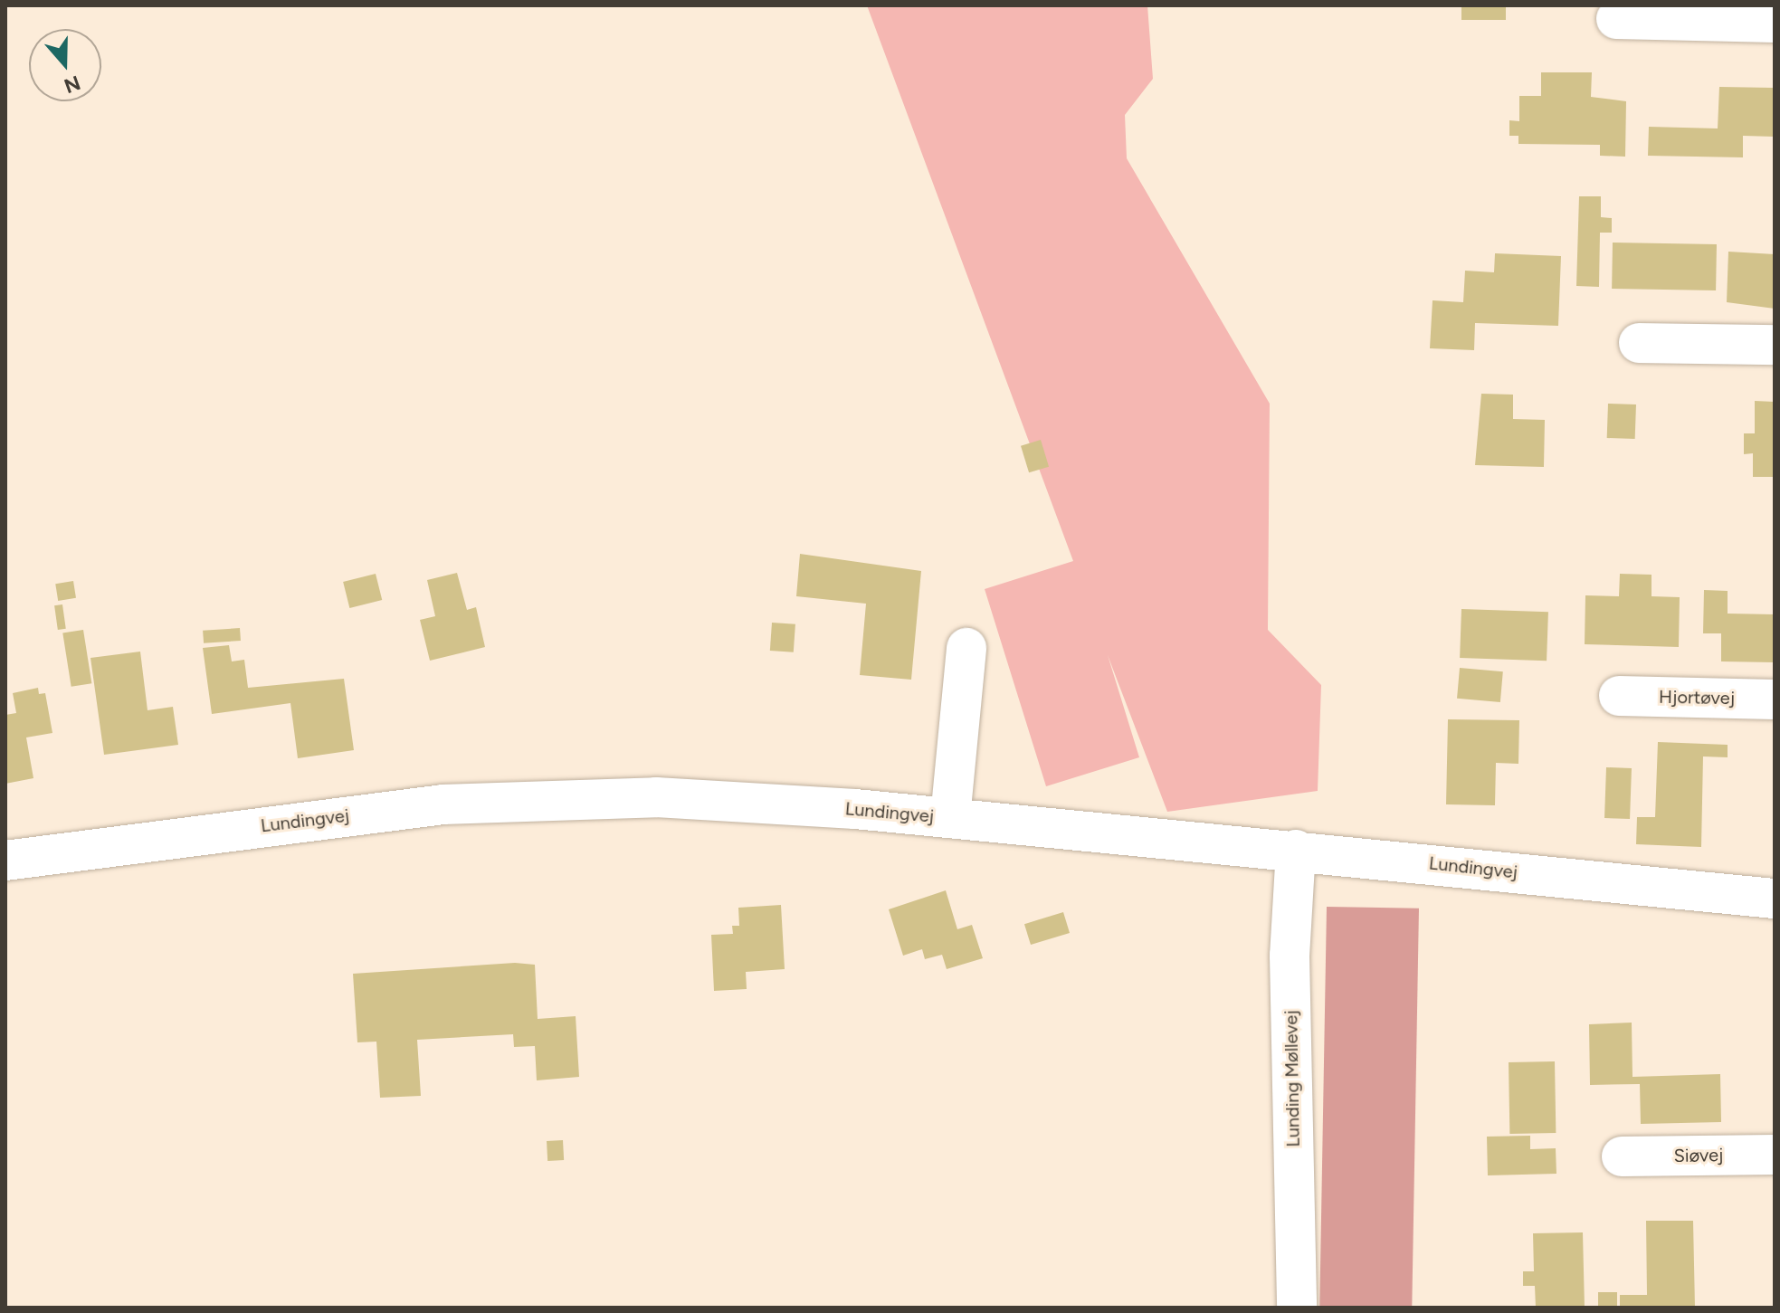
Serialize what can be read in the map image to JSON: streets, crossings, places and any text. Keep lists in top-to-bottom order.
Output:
{
  "streets": {
    "street": [
      "Hjortøvej",
      "Lundingvej",
      "Lunding Møllevej",
      "Siøvej"
    ]
  },
  "crossings": [
    ["Lundingvej", "Lunding Møllevej"]
  ],
  "north": "bottom"
}
